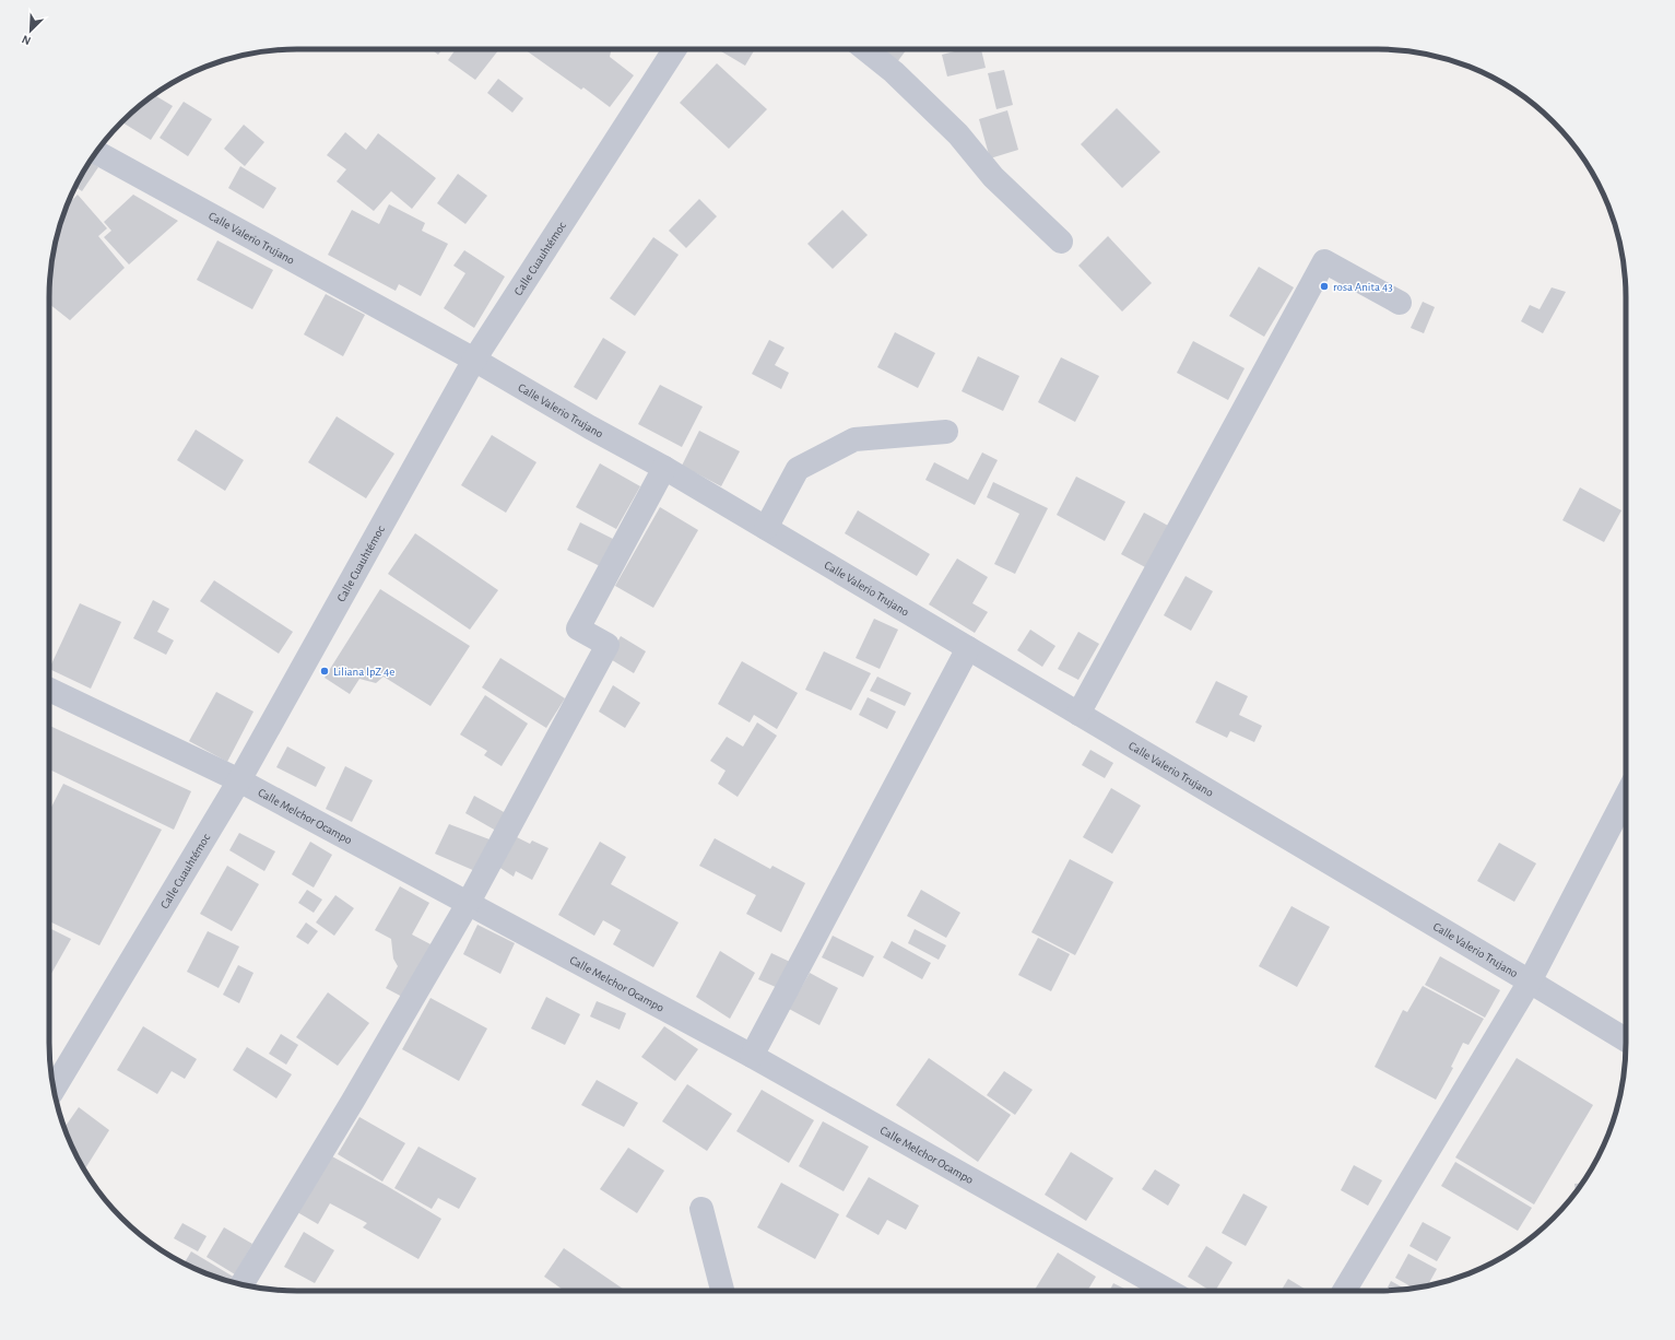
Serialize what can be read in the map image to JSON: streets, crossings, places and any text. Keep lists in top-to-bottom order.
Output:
{
  "streets": {
    "street": ["Calle Valerio Trujano", "Calle Cuauhtémoc", "Calle Melchor Ocampo"]
  },
  "crossings": [
    ["Calle Valerio Trujano", "Calle Cuauhtémoc"],
    ["Calle Cuauhtémoc", "Calle Melchor Ocampo"]
  ],
  "places": ["rosa Anita 43", "Liliana lpZ 4e"],
  "north": "bottom left"
}
